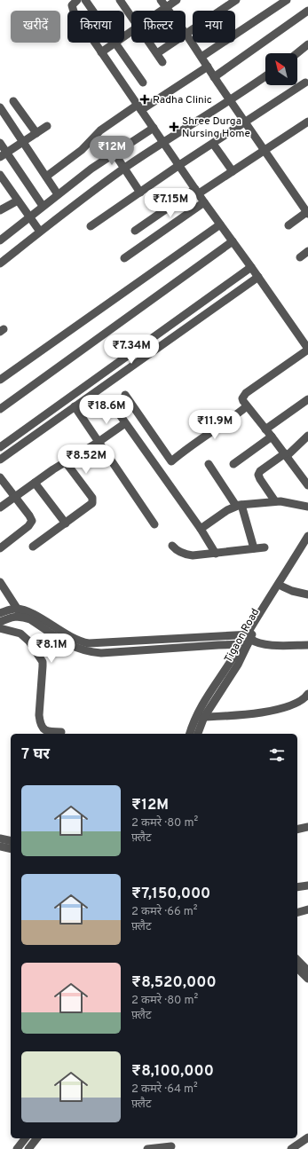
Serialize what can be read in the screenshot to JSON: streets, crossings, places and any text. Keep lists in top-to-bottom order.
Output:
{
  "streets": {
    "street": ["Tigaon Road"]
  },
  "places": {
    "health": ["Radha Clinic", "Shree Durga Nursing Home"]
  },
  "north": "top left",
  "page": {
    "chip": [
      "खरीदें",
      "किराया",
      "फ़िल्टर",
      "नया"
    ],
    "price": [
      "₹12M",
      "₹7.15M",
      "₹7.34M",
      "₹18.6M",
      "₹11.9M",
      "₹8.52M",
      "₹8.1M"
    ],
    "heading": "7 घर",
    "list": [
      {
        "name": "₹12M",
        "note": "2 कमरे · 80 m² · फ़्लैट"
      },
      {
        "name": "₹7,150,000",
        "note": "2 कमरे · 66 m² · फ़्लैट"
      },
      {
        "name": "₹8,520,000",
        "note": "2 कमरे · 80 m² · फ़्लैट"
      },
      {
        "name": "₹8,100,000",
        "note": "2 कमरे · 64 m² · फ़्लैट"
      }
    ]
  }
}
